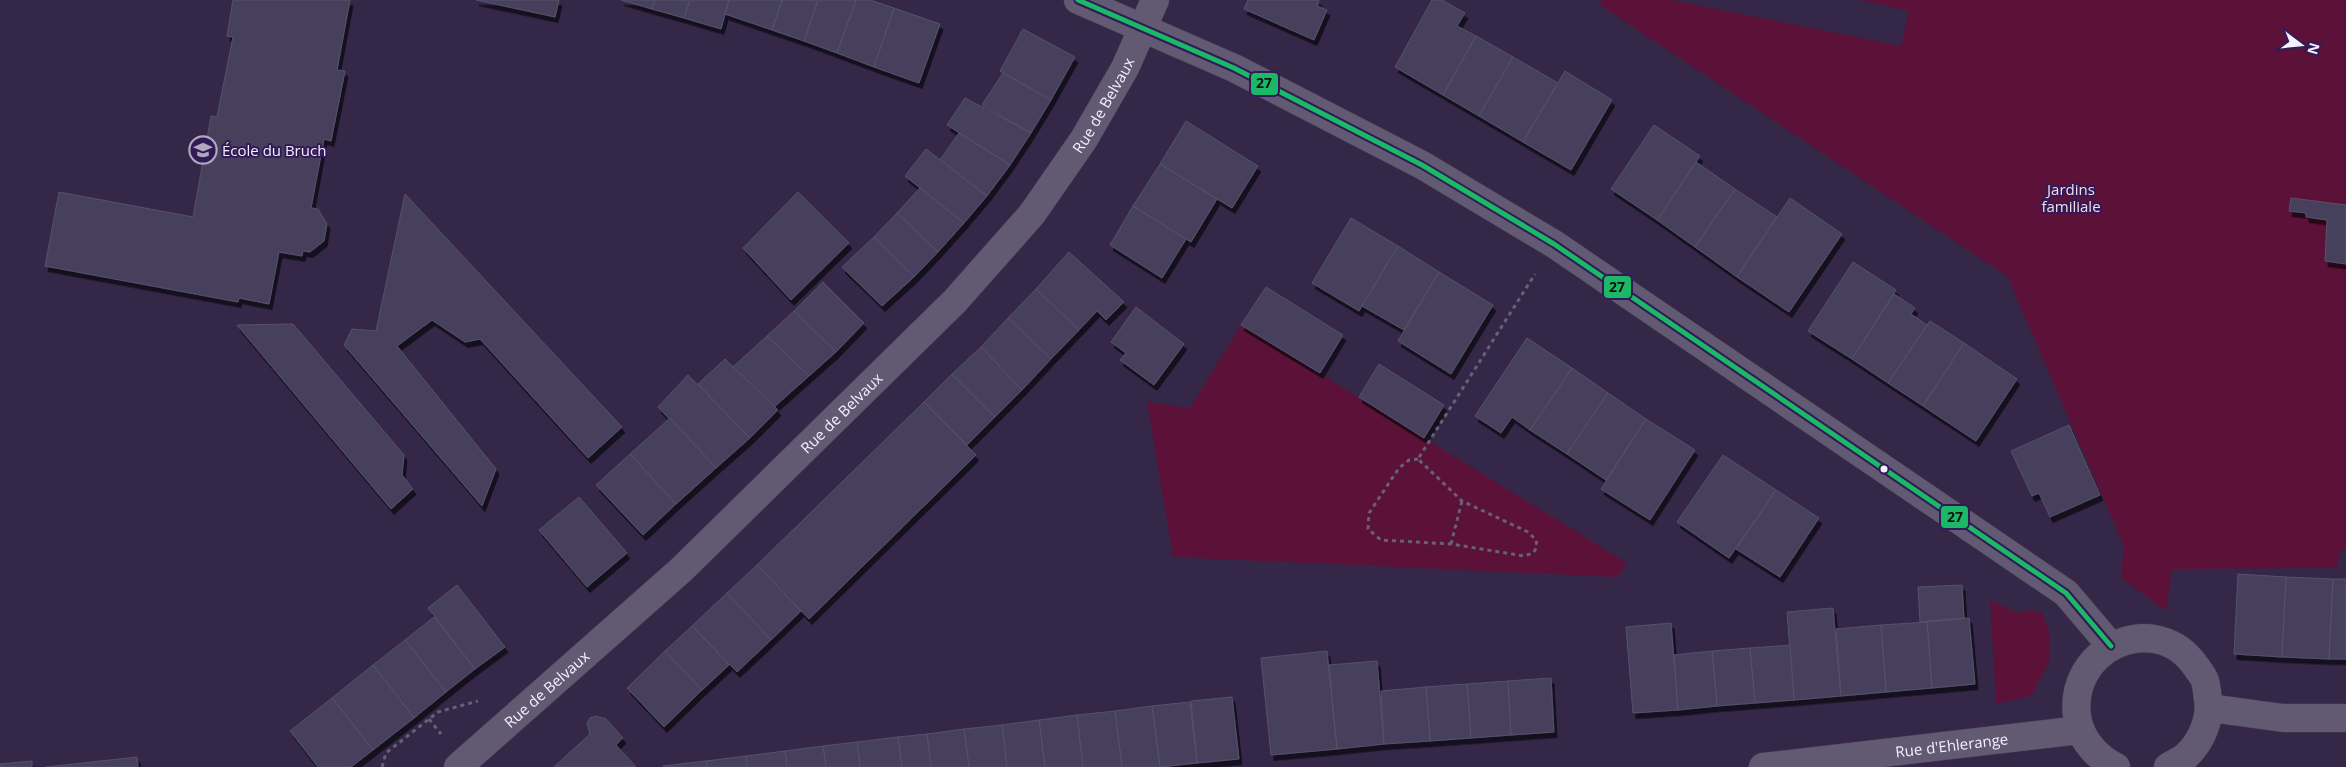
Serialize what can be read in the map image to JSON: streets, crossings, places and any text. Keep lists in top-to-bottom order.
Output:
{
  "streets": {
    "street": ["Rue de Belvaux", "Rue d'Ehlerange"]
  },
  "parks": ["Jardins familiale"],
  "places": {
    "school or university": ["École du Bruch"]
  },
  "lines": ["transit line 27"],
  "north": "right"
}
